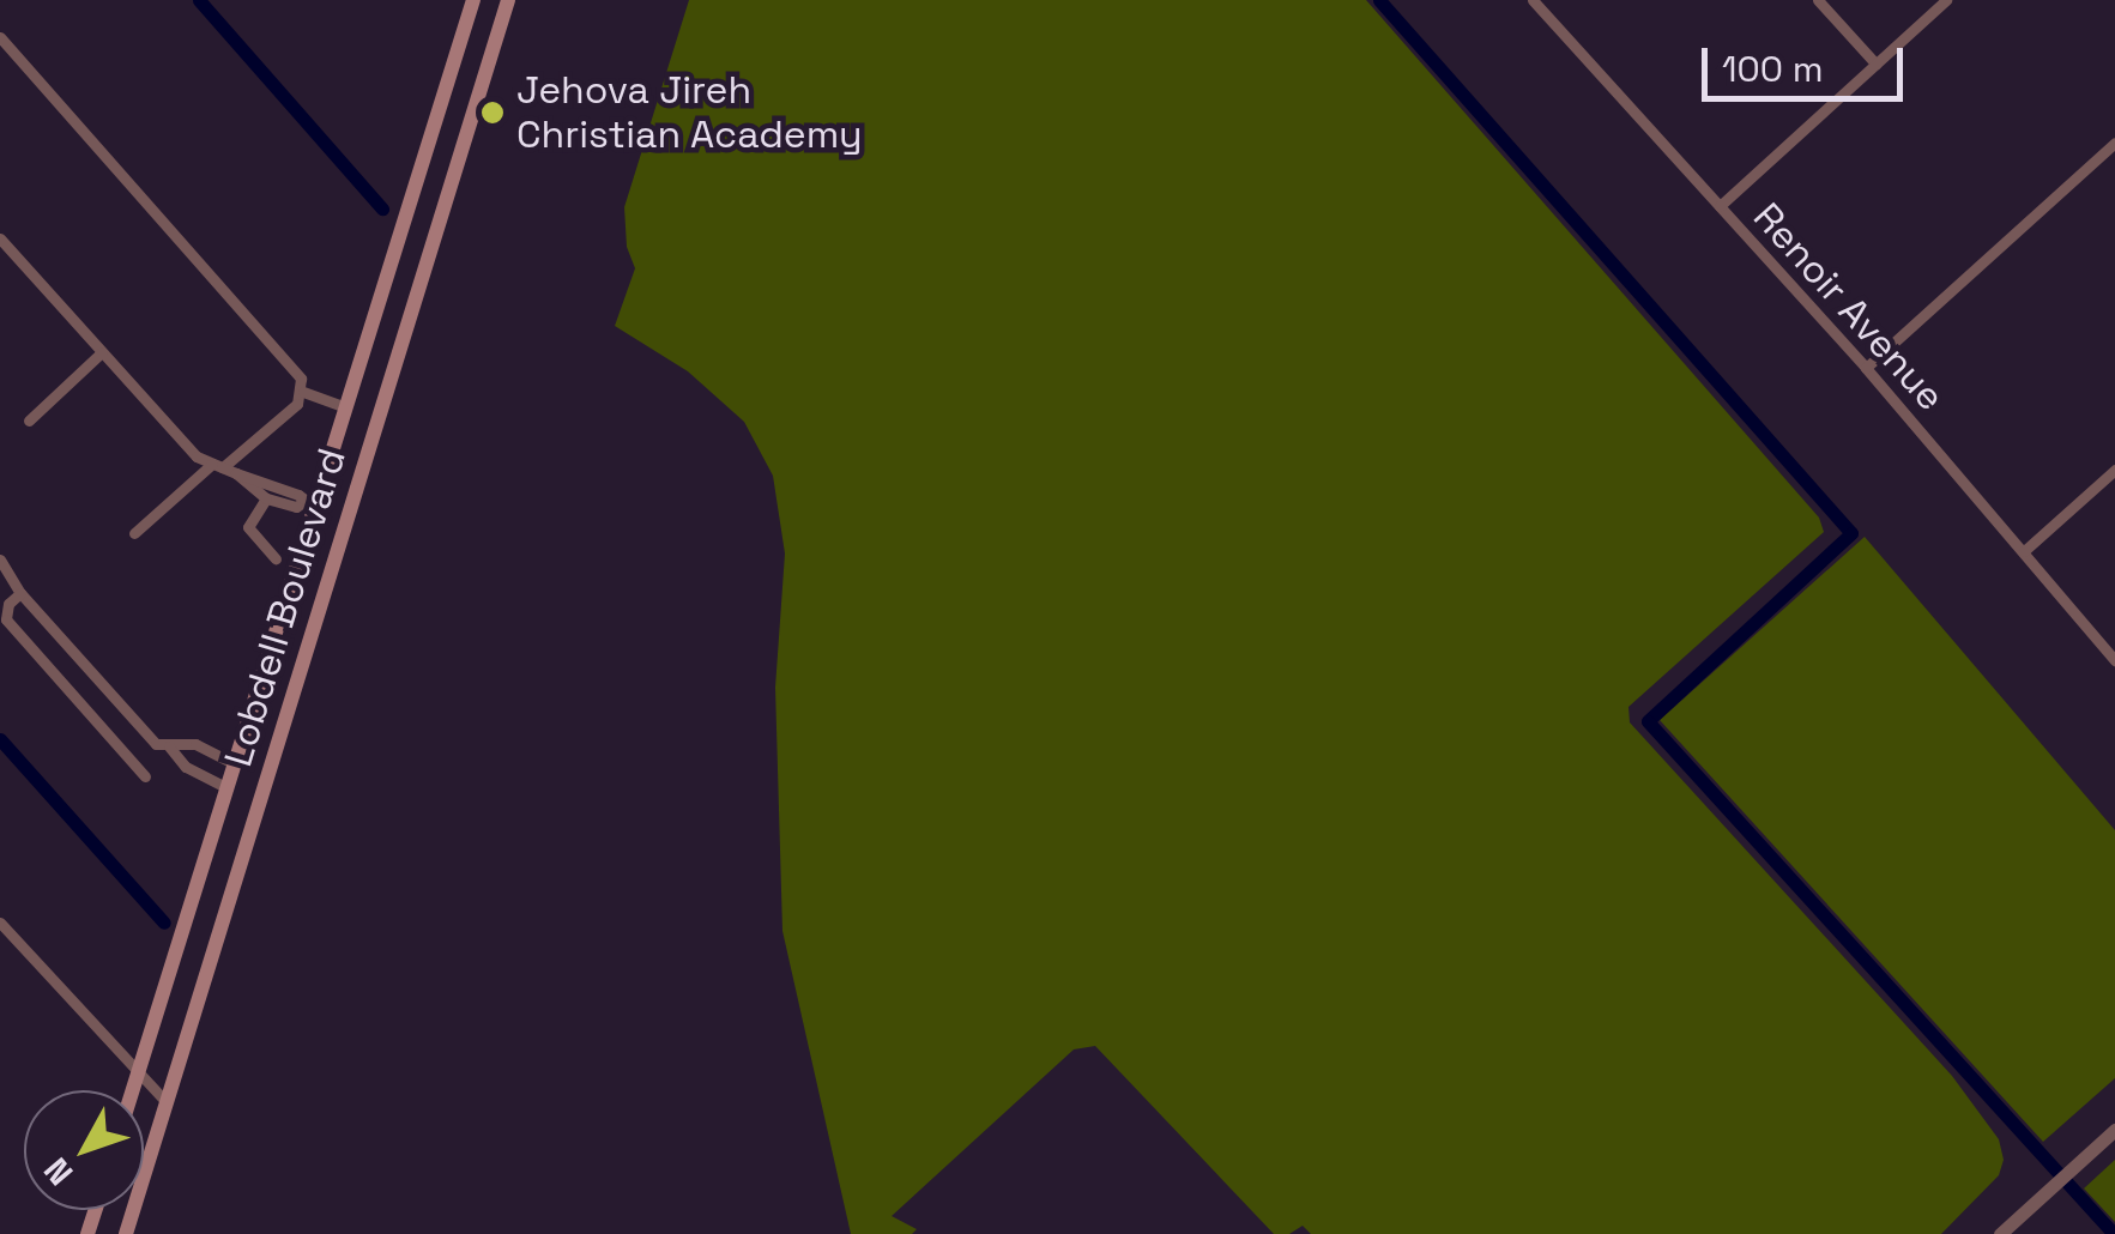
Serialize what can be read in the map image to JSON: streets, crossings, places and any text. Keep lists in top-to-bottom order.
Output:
{
  "streets": {
    "main road": ["Lobdell Boulevard"],
    "street": ["Renoir Avenue"]
  },
  "places": ["Jehova Jireh Christian Academy"],
  "scale_bar": "100 m",
  "north": "bottom left"
}
